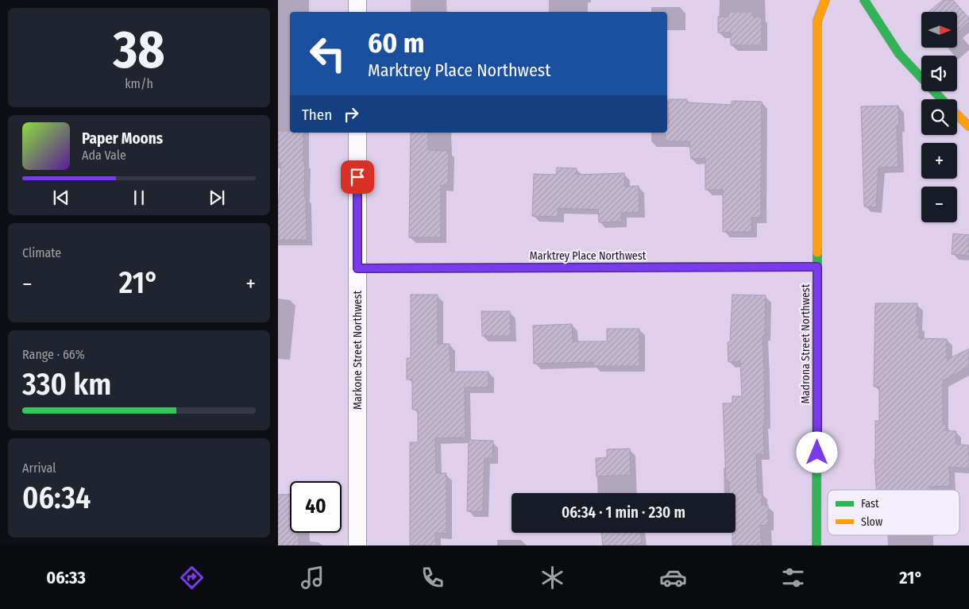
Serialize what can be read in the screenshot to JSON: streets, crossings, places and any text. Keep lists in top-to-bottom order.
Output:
{
  "streets": {
    "street": ["Marktrey Place Northwest", "Madrona Street Northwest", "Markone Street Northwest"]
  },
  "crossings": [
    ["Marktrey Place Northwest", "Madrona Street Northwest"],
    ["Marktrey Place Northwest", "Markone Street Northwest"]
  ],
  "legend": ["Fast", "Slow"],
  "north": "right",
  "page": {
    "tile": [
      ["38", "km/h"],
      "Climate",
      ["Range · 66%", "330 km"],
      ["Arrival", "06:34"]
    ],
    "map_buttons": ["+", "−"],
    "turn": ["60 m", "Marktrey Place Northwest"],
    "then": "Then",
    "song": ["Paper Moons", "Ada Vale"],
    "heat": ["−", "21°", "+"],
    "limit": "40",
    "trip": "06:34 · 1 min · 230 m",
    "tabs": ["06:33", "21°"]
  }
}
